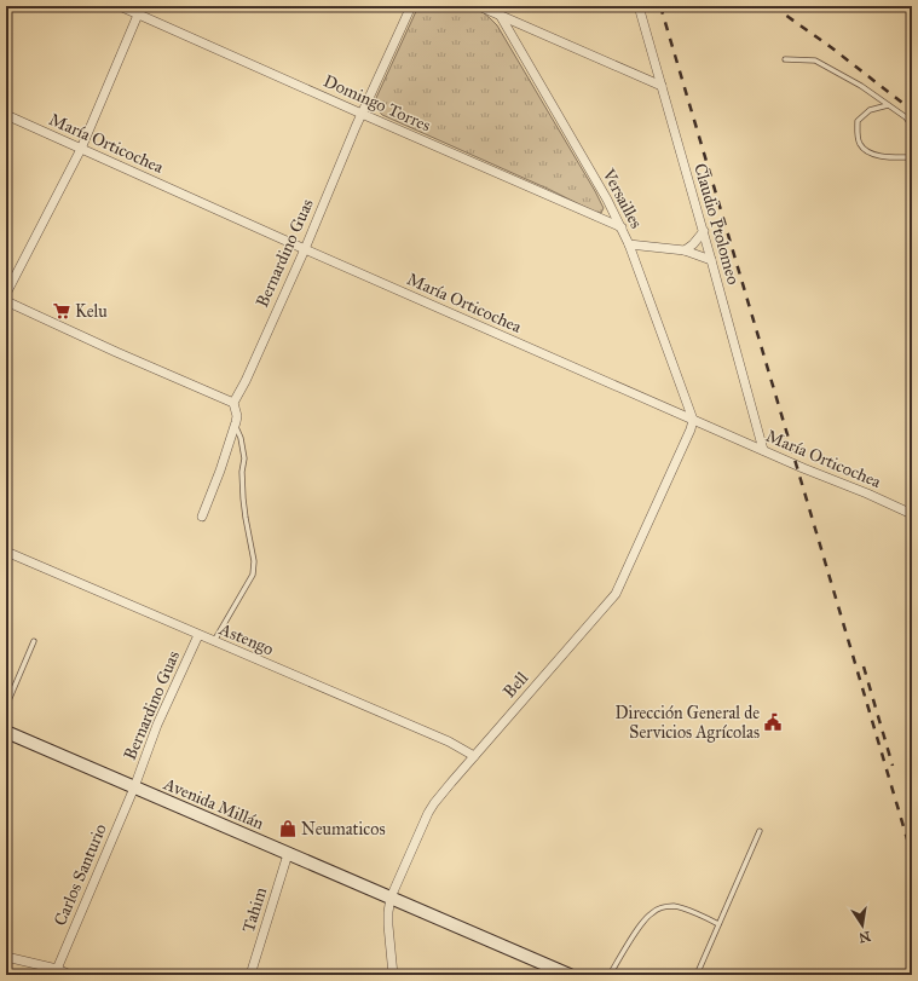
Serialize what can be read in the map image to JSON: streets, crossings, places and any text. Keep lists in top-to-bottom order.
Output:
{
  "streets": {
    "main road": ["Avenida Millán"],
    "street": [
      "Domingo Torres",
      "María Orticochea",
      "Versailles",
      "Claudio Ptolomeo",
      "Bernardino Guas",
      "Astengo",
      "Bell",
      "Carlos Santurio",
      "Tahim"
    ]
  },
  "crossings": [
    ["Domingo Torres", "Versailles"],
    ["Domingo Torres", "Bernardino Guas"],
    ["María Orticochea", "Versailles"],
    ["María Orticochea", "Claudio Ptolomeo"],
    ["María Orticochea", "Bernardino Guas"],
    ["María Orticochea", "Bell"],
    ["Versailles", "Bell"],
    ["Bernardino Guas", "Astengo"],
    ["Bernardino Guas", "Avenida Millán"],
    ["Bernardino Guas", "Carlos Santurio"],
    ["Astengo", "Bell"],
    ["Bell", "Avenida Millán"],
    ["Avenida Millán", "Carlos Santurio"],
    ["Avenida Millán", "Tahim"]
  ],
  "places": {
    "supermarket": ["Kelu"],
    "public building": ["Dirección General de Servicios Agrícolas"],
    "shop": ["Neumaticos"]
  },
  "north": "bottom"
}
